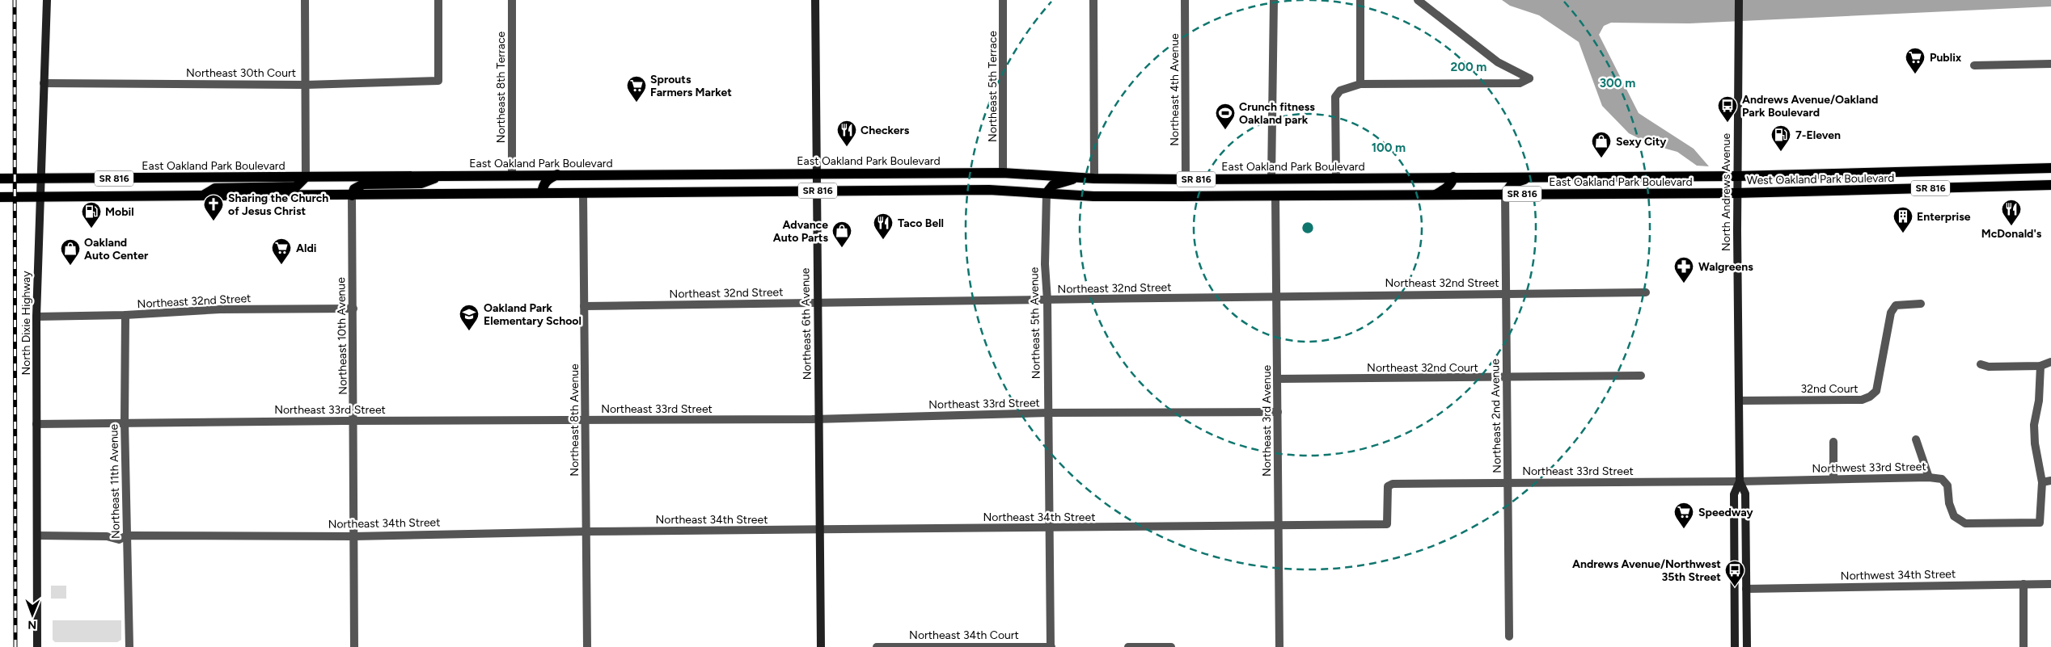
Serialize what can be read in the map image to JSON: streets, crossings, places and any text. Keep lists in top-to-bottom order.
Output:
{
  "streets": {
    "main road": [
      "East Oakland Park Boulevard",
      "SR 816",
      "West Oakland Park Boulevard",
      "North Andrews Avenue",
      "North Dixie Highway",
      "Northeast 6th Avenue"
    ],
    "street": [
      "Northeast 30th Court",
      "Northeast 5th Terrace",
      "Northeast 8th Terrace",
      "Northeast 4th Avenue",
      "Northeast 32nd Street",
      "Northeast 5th Avenue",
      "Northeast 10th Avenue",
      "Northeast 32nd Court",
      "32nd Court",
      "Northeast 33rd Street",
      "Northeast 2nd Avenue",
      "Northeast 8th Avenue",
      "Northeast 3rd Avenue",
      "Northwest 33rd Street",
      "Northeast 11th Avenue",
      "Northeast 34th Street",
      "Northwest 34th Street",
      "Northeast 34th Court"
    ]
  },
  "crossings": [
    ["Northeast 30th Court", "North Dixie Highway"],
    ["Northeast 5th Terrace", "East Oakland Park Boulevard"],
    ["Northeast 8th Terrace", "East Oakland Park Boulevard"],
    ["Northeast 4th Avenue", "East Oakland Park Boulevard"],
    ["East Oakland Park Boulevard", "West Oakland Park Boulevard"],
    ["East Oakland Park Boulevard", "North Andrews Avenue"],
    ["East Oakland Park Boulevard", "North Dixie Highway"],
    ["East Oakland Park Boulevard", "Northeast 5th Avenue"],
    ["East Oakland Park Boulevard", "Northeast 6th Avenue"],
    ["East Oakland Park Boulevard", "Northeast 10th Avenue"],
    ["East Oakland Park Boulevard", "Northeast 2nd Avenue"],
    ["East Oakland Park Boulevard", "Northeast 8th Avenue"],
    ["East Oakland Park Boulevard", "Northeast 3rd Avenue"],
    ["West Oakland Park Boulevard", "North Andrews Avenue"],
    ["North Andrews Avenue", "32nd Court"],
    ["North Andrews Avenue", "Northeast 33rd Street"],
    ["North Andrews Avenue", "Northwest 33rd Street"],
    ["North Andrews Avenue", "Northwest 34th Street"],
    ["Northeast 32nd Street", "North Dixie Highway"],
    ["Northeast 32nd Street", "Northeast 5th Avenue"],
    ["Northeast 32nd Street", "Northeast 6th Avenue"],
    ["Northeast 32nd Street", "Northeast 10th Avenue"],
    ["Northeast 32nd Street", "Northeast 2nd Avenue"],
    ["Northeast 32nd Street", "Northeast 8th Avenue"],
    ["Northeast 32nd Street", "Northeast 3rd Avenue"],
    ["Northeast 32nd Street", "Northeast 11th Avenue"],
    ["North Dixie Highway", "Northeast 33rd Street"],
    ["North Dixie Highway", "Northeast 34th Street"],
    ["Northeast 5th Avenue", "Northeast 33rd Street"],
    ["Northeast 5th Avenue", "Northeast 34th Street"],
    ["Northeast 5th Avenue", "Northeast 34th Court"],
    ["Northeast 6th Avenue", "Northeast 33rd Street"],
    ["Northeast 6th Avenue", "Northeast 34th Street"],
    ["Northeast 10th Avenue", "Northeast 33rd Street"],
    ["Northeast 10th Avenue", "Northeast 34th Street"],
    ["Northeast 32nd Court", "Northeast 2nd Avenue"],
    ["Northeast 32nd Court", "Northeast 3rd Avenue"],
    ["Northeast 33rd Street", "Northeast 2nd Avenue"],
    ["Northeast 33rd Street", "Northeast 8th Avenue"],
    ["Northeast 33rd Street", "Northeast 3rd Avenue"],
    ["Northeast 33rd Street", "Northwest 33rd Street"],
    ["Northeast 33rd Street", "Northeast 11th Avenue"],
    ["Northeast 33rd Street", "Northeast 34th Street"],
    ["Northeast 8th Avenue", "Northeast 34th Street"],
    ["Northeast 3rd Avenue", "Northeast 34th Street"],
    ["Northeast 11th Avenue", "Northeast 34th Street"]
  ],
  "places": {
    "supermarket": [
      "Publix",
      "Sprouts Farmers Market",
      "Aldi",
      "Speedway"
    ],
    "bus stop": ["Andrews Avenue/Oakland Park Boulevard", "Andrews Avenue/Northwest 35th Street"],
    "sports": ["Crunch fitness Oakland park"],
    "restaurant": ["Checkers", "McDonald's", "Taco Bell"],
    "fuel station": ["7-Eleven", "Mobil"],
    "shop": ["Sexy City", "Advance Auto Parts", "Oakland Auto Center"],
    "church": ["Sharing the Church of Jesus Christ"],
    "building": ["Enterprise"],
    "pharmacy": ["Walgreens"],
    "school or university": ["Oakland Park Elementary School"]
  },
  "north": "bottom",
  "rings": ["200 m", "300 m", "100 m"]
}
